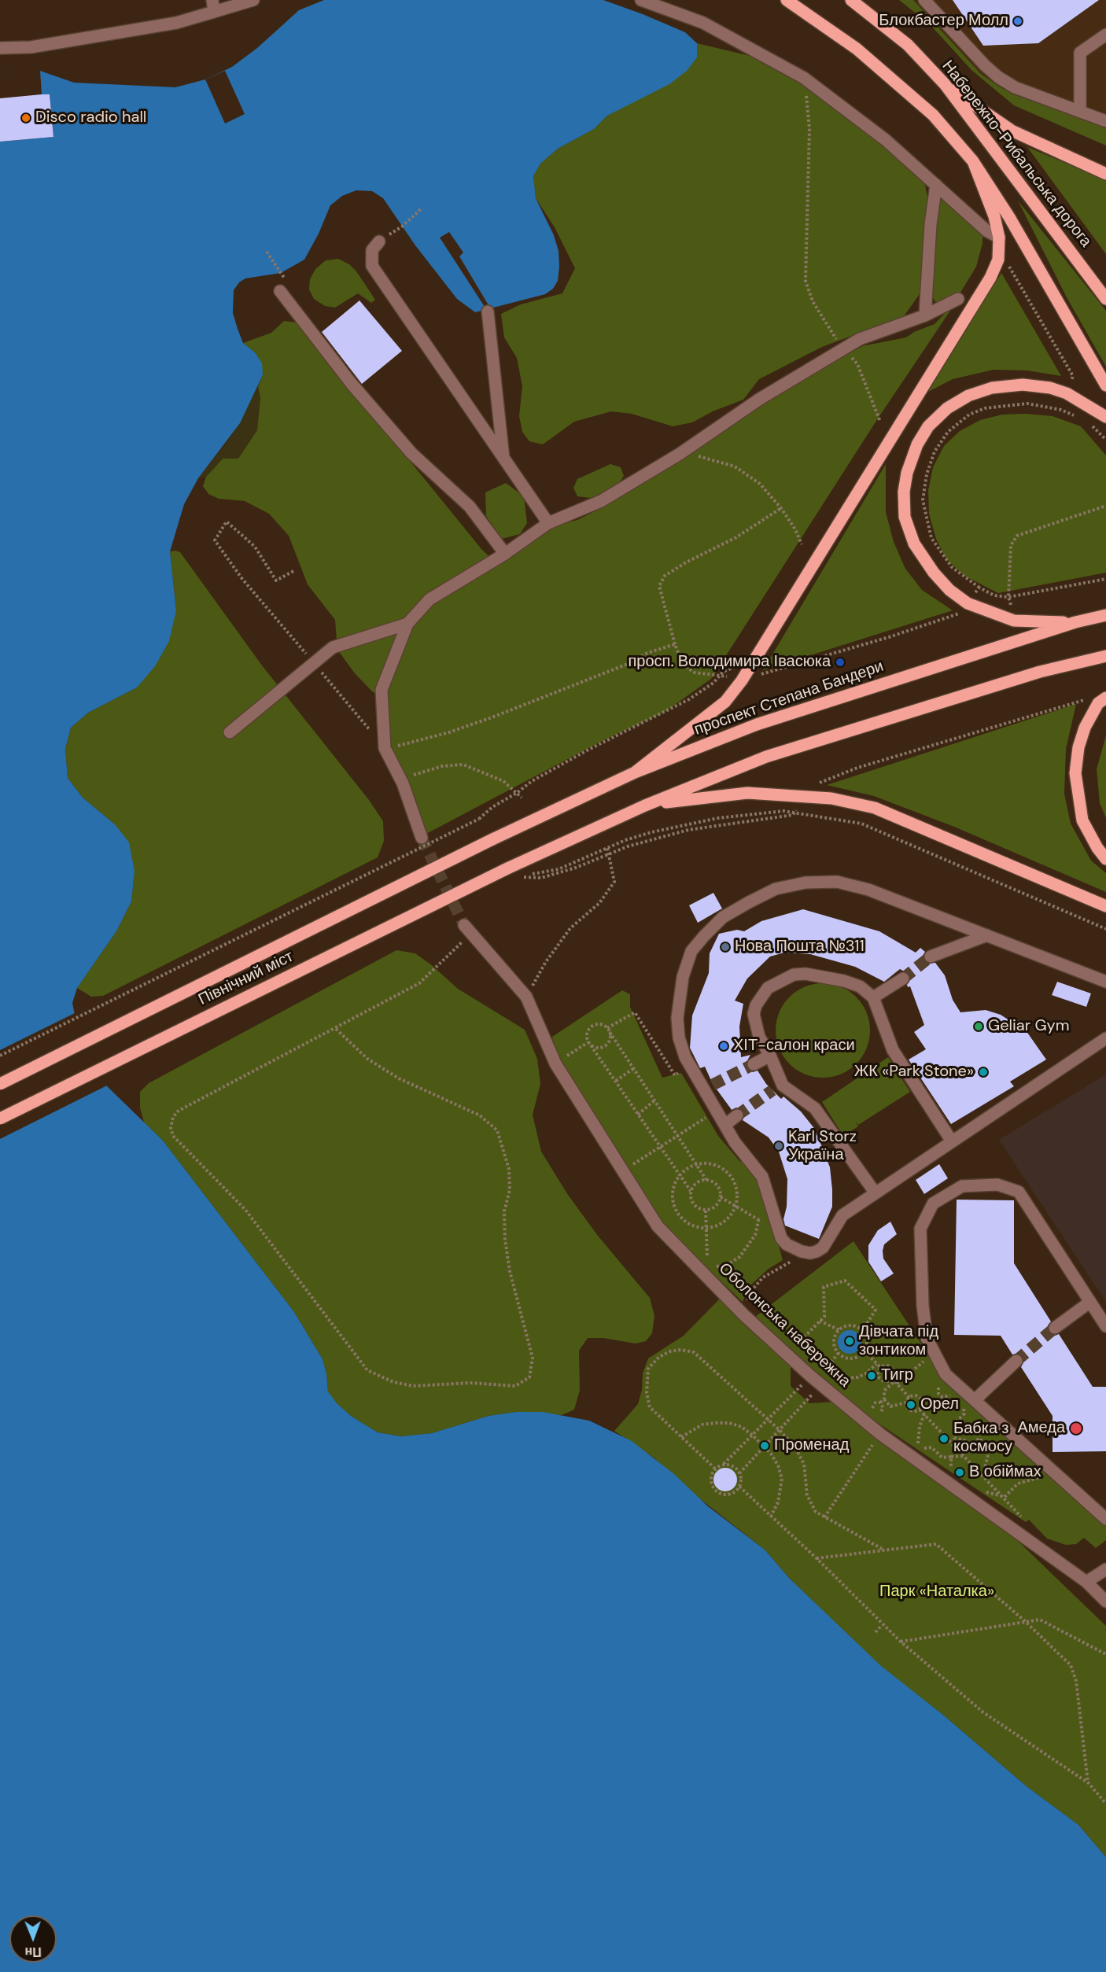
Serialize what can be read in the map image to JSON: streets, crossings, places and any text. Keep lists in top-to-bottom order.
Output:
{
  "streets": {
    "main road": ["Набережно-Рибальська дорога", "проспект Степана Бандери", "Північний міст"],
    "street": ["Оболонська набережна"]
  },
  "crossings": [
    ["проспект Степана Бандери", "Північний міст"]
  ],
  "parks": ["Парк «Наталка»"],
  "places": [
    "Блокбастер Молл",
    "Disco radio hall",
    "просп. Володимира Івасюка",
    "Нова Пошта №311",
    "Geliar Gym",
    "ХІТ-салон краси",
    "ЖК «Park Stone»",
    "Karl Storz Україна",
    "Дівчата під зонтиком",
    "Тигр",
    "Орел",
    "Амеда",
    "Бабка з космосу",
    "Променад",
    "В обіймах"
  ],
  "north": "bottom"
}
